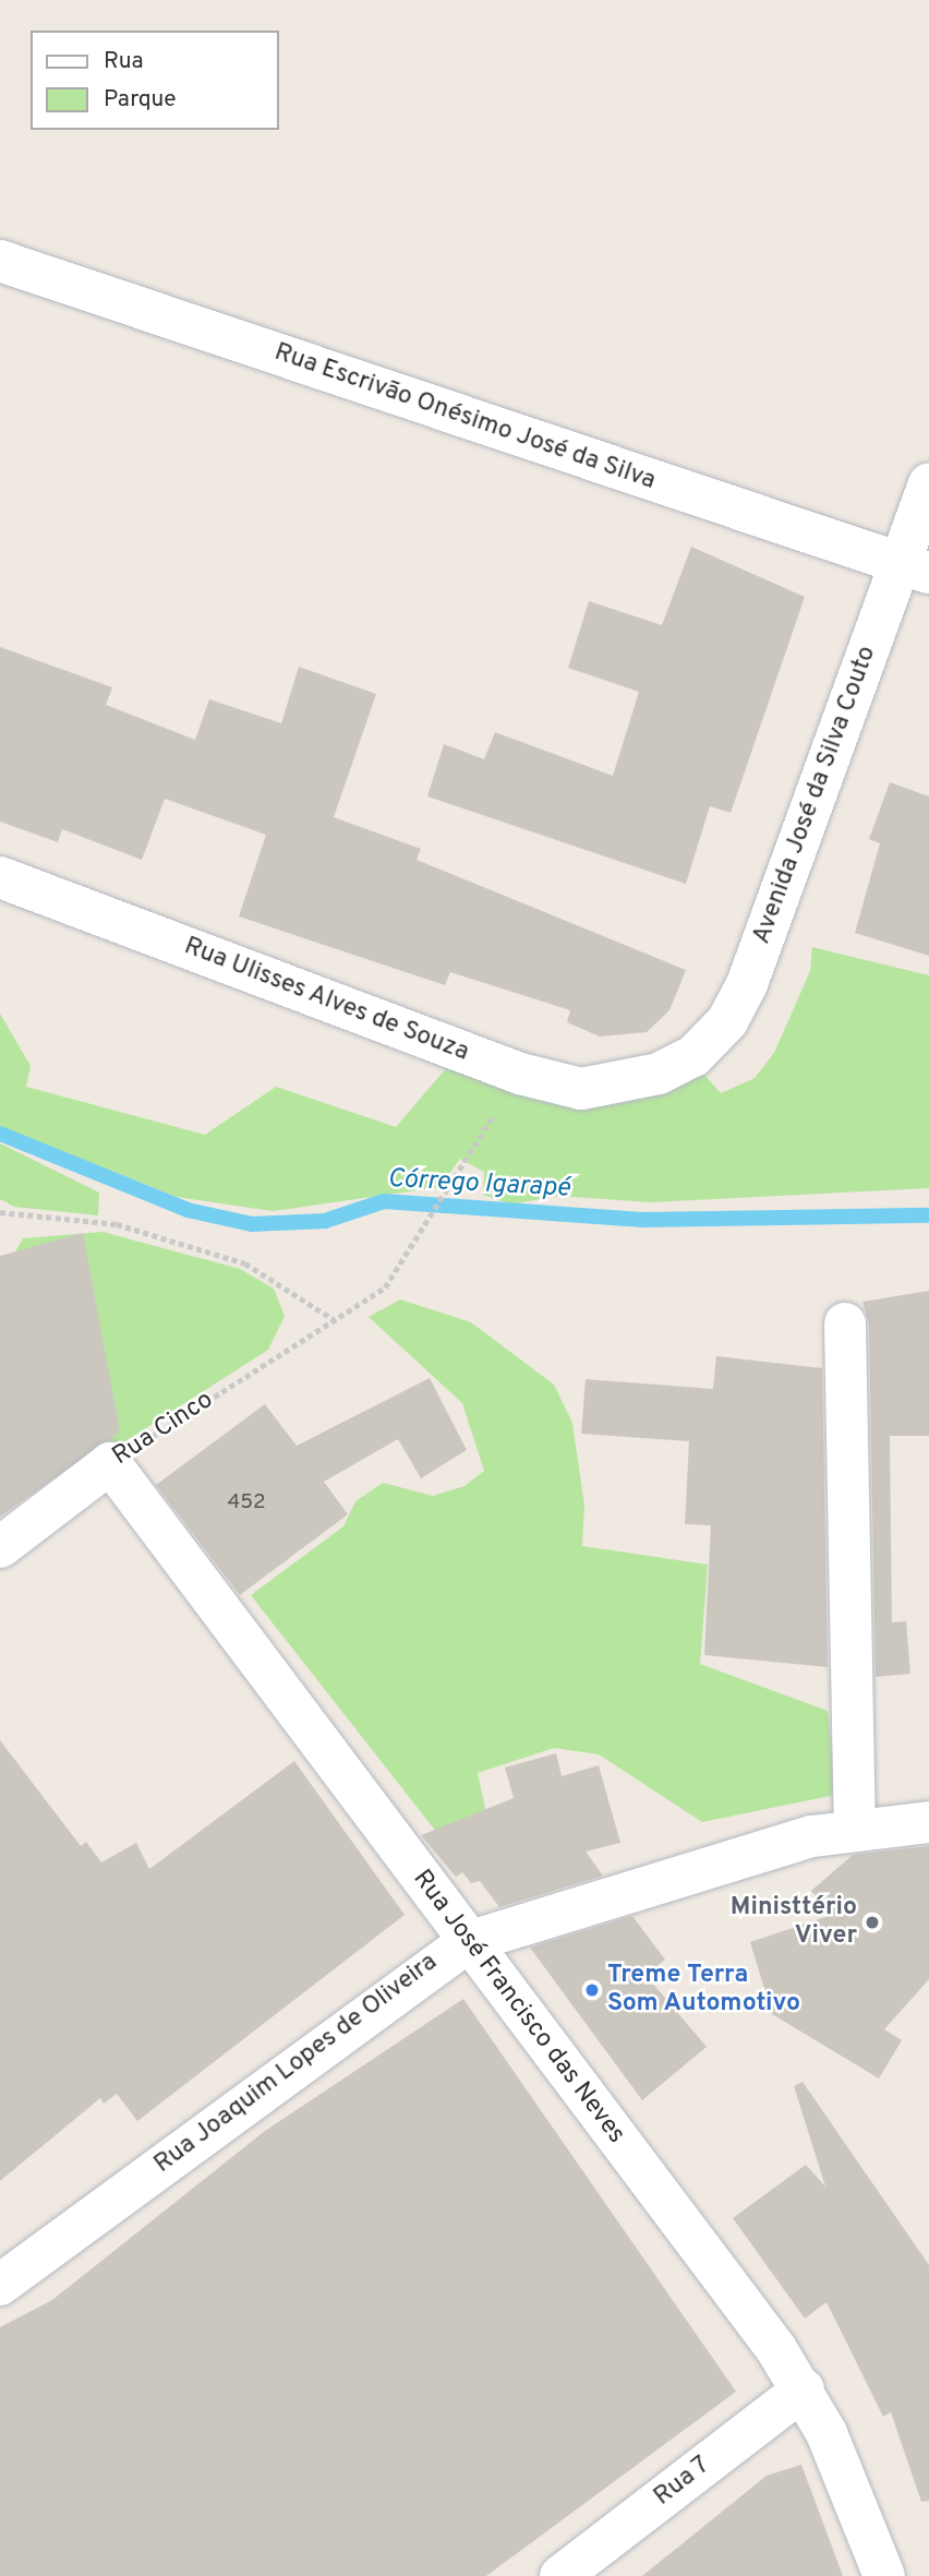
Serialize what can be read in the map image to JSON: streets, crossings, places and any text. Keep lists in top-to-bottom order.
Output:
{
  "streets": {
    "street": [
      "Rua Escrivão Onésimo José da Silva",
      "Avenida José da Silva Couto",
      "Rua Ulisses Alves de Souza",
      "Rua Cinco",
      "Rua José Francisco das Neves",
      "Rua Joaquim Lopes de Oliveira",
      "Rua 7"
    ]
  },
  "crossings": [
    ["Rua Escrivão Onésimo José da Silva", "Avenida José da Silva Couto"],
    ["Avenida José da Silva Couto", "Rua Ulisses Alves de Souza"],
    ["Rua Cinco", "Rua José Francisco das Neves"],
    ["Rua José Francisco das Neves", "Rua Joaquim Lopes de Oliveira"],
    ["Rua José Francisco das Neves", "Rua 7"]
  ],
  "water": ["Córrego Igarapé"],
  "places": ["Ministtério Viver", "Treme Terra Som Automotivo"],
  "house_numbers": ["452"],
  "legend": ["Rua", "Parque"]
}
